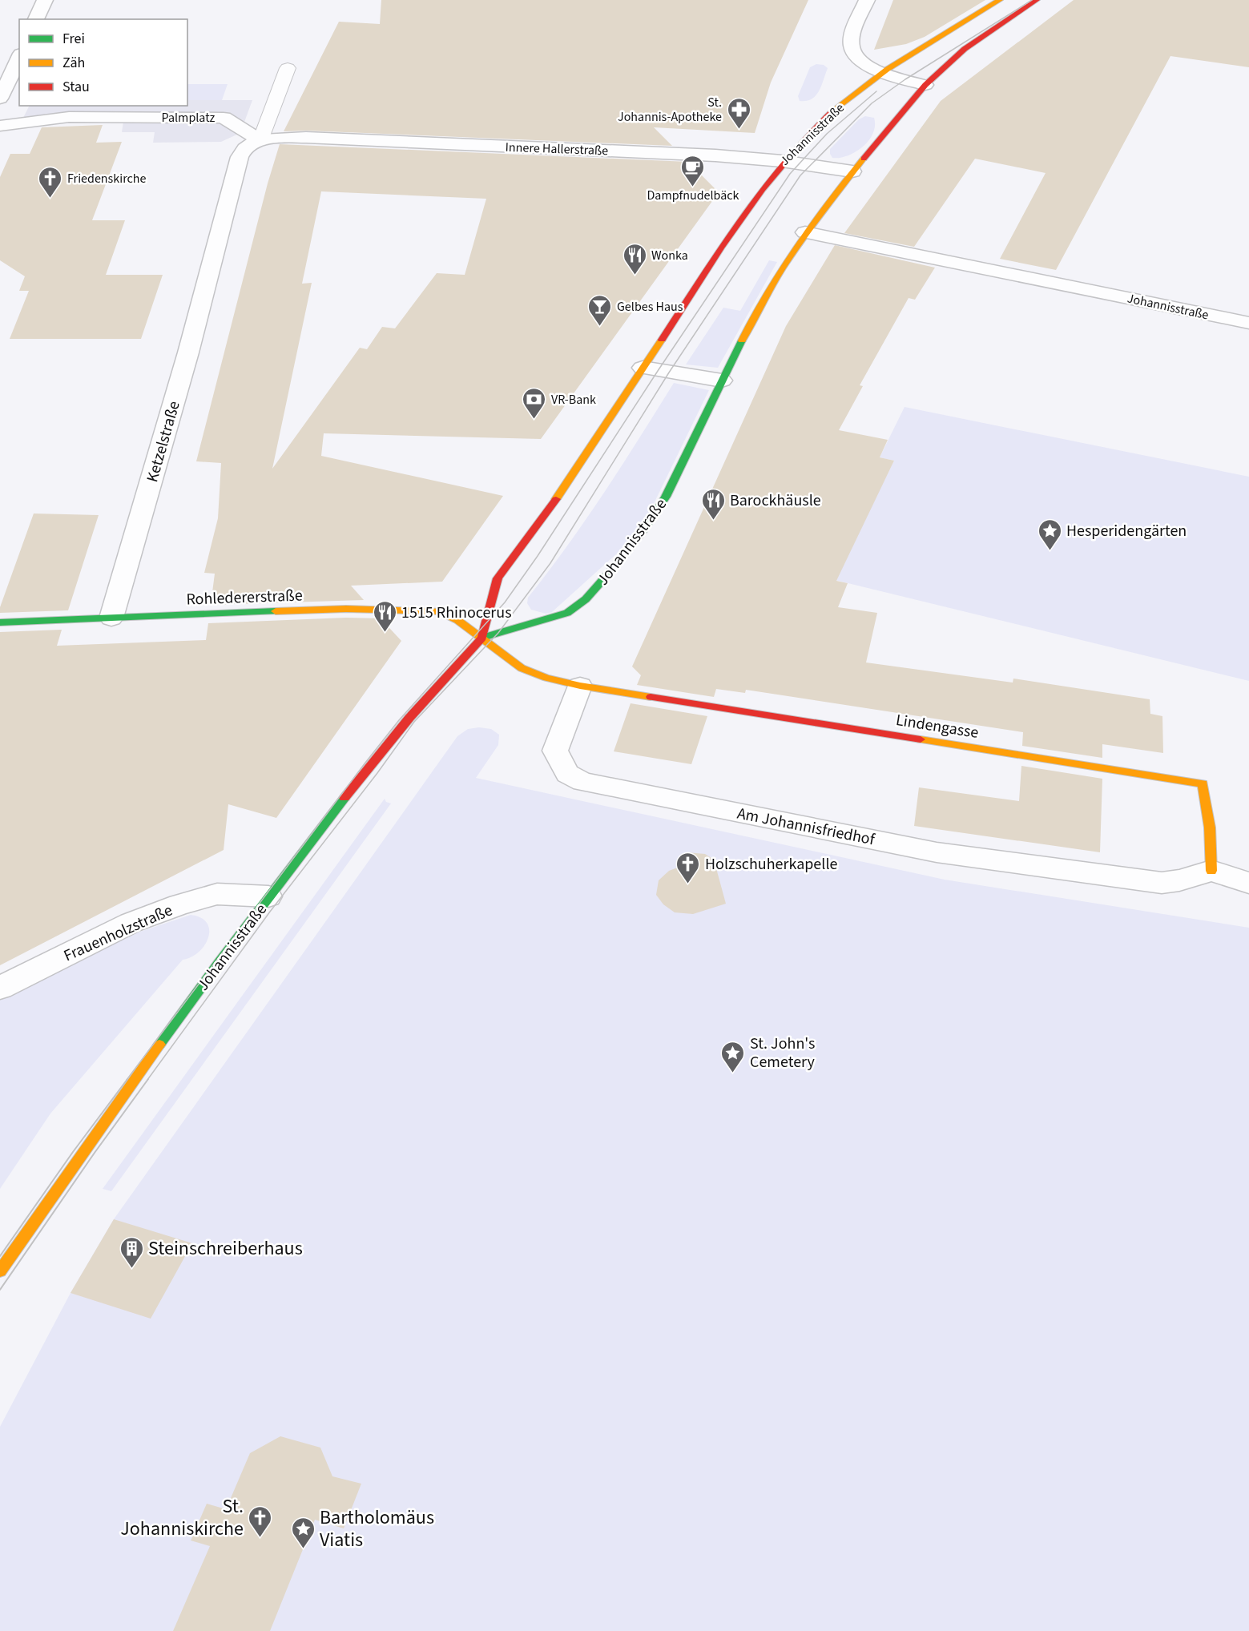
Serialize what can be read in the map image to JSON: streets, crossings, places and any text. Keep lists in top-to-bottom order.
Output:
{
  "streets": {
    "main road": ["Johannisstraße", "Rohledererstraße", "Lindengasse"],
    "street": [
      "Palmplatz",
      "Innere Hallerstraße",
      "Ketzelstraße",
      "Am Johannisfriedhof",
      "Frauenholzstraße"
    ]
  },
  "crossings": [
    ["Palmplatz", "Innere Hallerstraße"],
    ["Palmplatz", "Ketzelstraße"],
    ["Johannisstraße", "Innere Hallerstraße"],
    ["Johannisstraße", "Rohledererstraße"],
    ["Johannisstraße", "Frauenholzstraße"],
    ["Innere Hallerstraße", "Ketzelstraße"],
    ["Ketzelstraße", "Rohledererstraße"],
    ["Lindengasse", "Am Johannisfriedhof"]
  ],
  "places": {
    "pharmacy": ["St. Johannis-Apotheke"],
    "cafe": ["Dampfnudelbäck"],
    "church": ["Friedenskirche", "Holzschuherkapelle", "St. Johanniskirche"],
    "restaurant": ["Wonka", "Barockhäusle", "1515 Rhinocerus"],
    "bar": ["Gelbes Haus"],
    "bank": ["VR-Bank"],
    "place": ["Hesperidengärten", "St. John's Cemetery", "Bartholomäus Viatis"],
    "building": ["Steinschreiberhaus"]
  },
  "legend": ["Frei", "Zäh", "Stau"]
}
